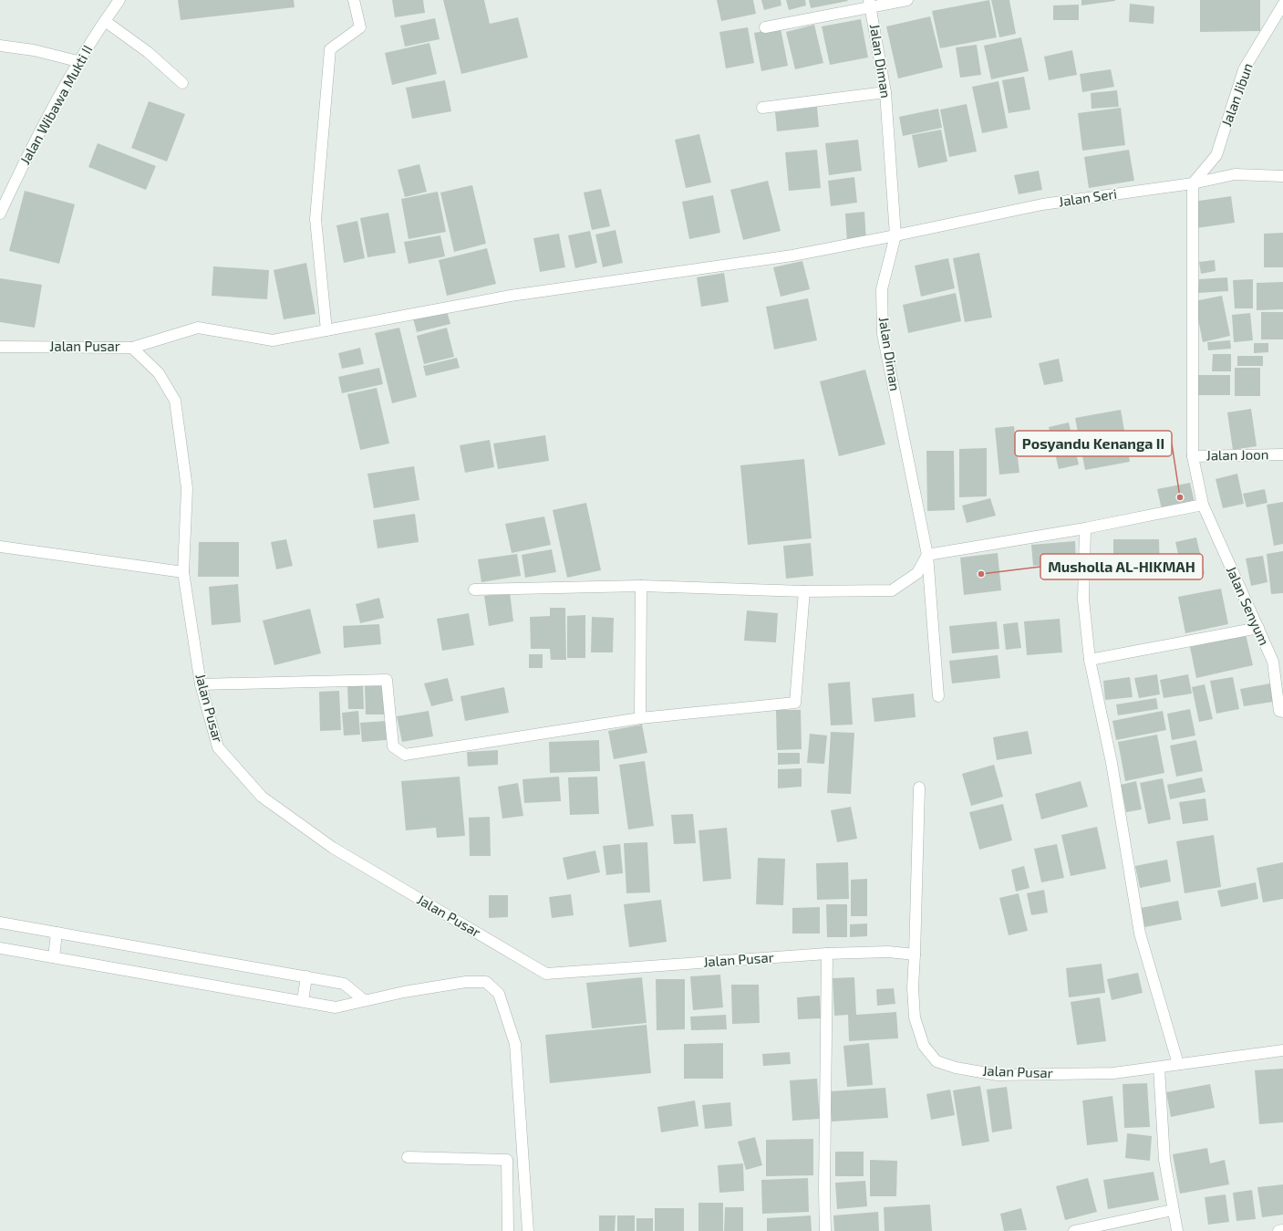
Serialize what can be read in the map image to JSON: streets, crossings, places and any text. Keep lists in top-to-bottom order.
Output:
{
  "streets": {
    "street": [
      "Jalan Diman",
      "Jalan Jibun",
      "Jalan Wibawa Mukti II",
      "Jalan Seri",
      "Jalan Pusar",
      "Jalan Joon",
      "Jalan Senyum"
    ]
  },
  "crossings": [
    ["Jalan Diman", "Jalan Seri"],
    ["Jalan Jibun", "Jalan Seri"],
    ["Jalan Jibun", "Jalan Senyum"],
    ["Jalan Seri", "Jalan Pusar"],
    ["Jalan Seri", "Jalan Senyum"],
    ["Jalan Joon", "Jalan Senyum"]
  ],
  "places": ["Posyandu Kenanga II", "Musholla AL-HIKMAH"]
}
